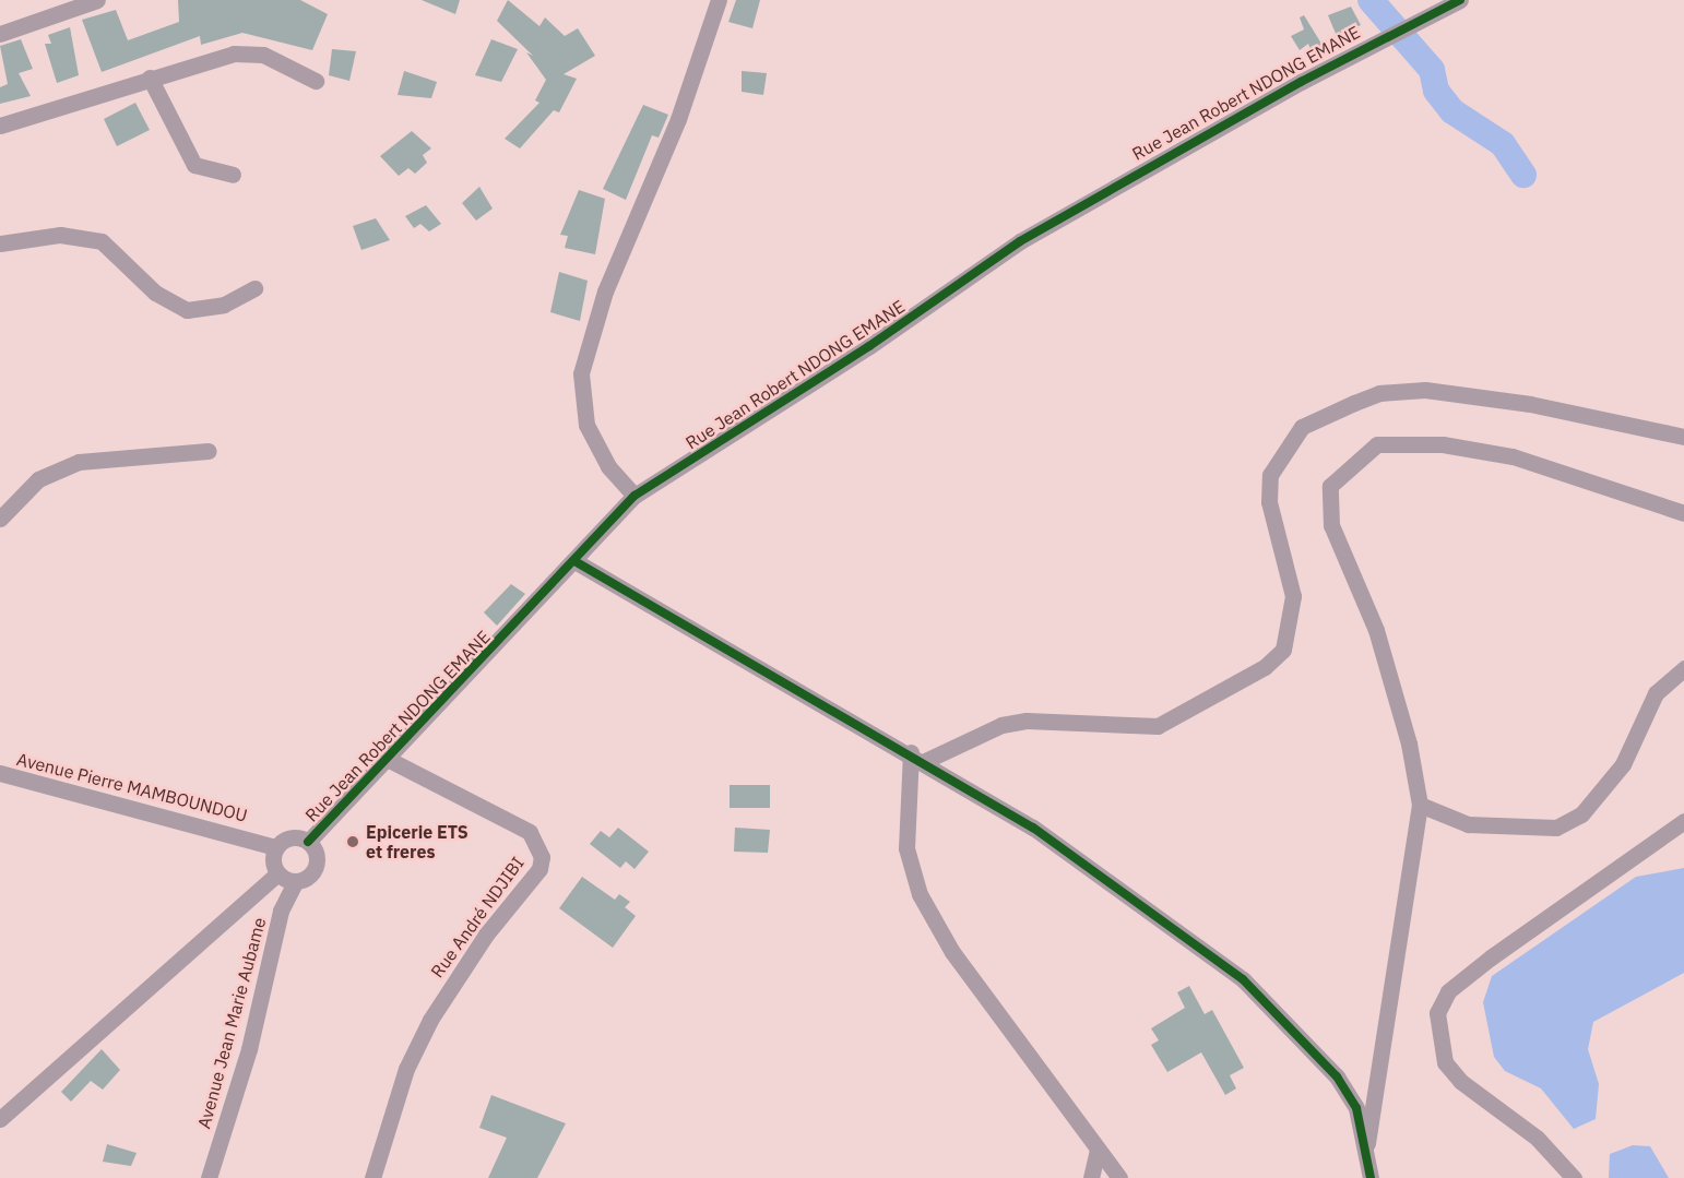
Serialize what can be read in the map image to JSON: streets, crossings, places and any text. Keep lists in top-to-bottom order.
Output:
{
  "streets": {
    "street": [
      "Rue Jean Robert NDONG EMANE",
      "Avenue Pierre MAMBOUNDOU",
      "Rue André NDJIBI",
      "Avenue Jean Marie Aubame"
    ]
  },
  "crossings": [
    ["Rue Jean Robert NDONG EMANE", "Avenue Pierre MAMBOUNDOU"],
    ["Rue Jean Robert NDONG EMANE", "Rue André NDJIBI"],
    ["Rue Jean Robert NDONG EMANE", "Avenue Jean Marie Aubame"],
    ["Avenue Pierre MAMBOUNDOU", "Avenue Jean Marie Aubame"]
  ],
  "places": ["Epicerie ETS et freres"]
}
